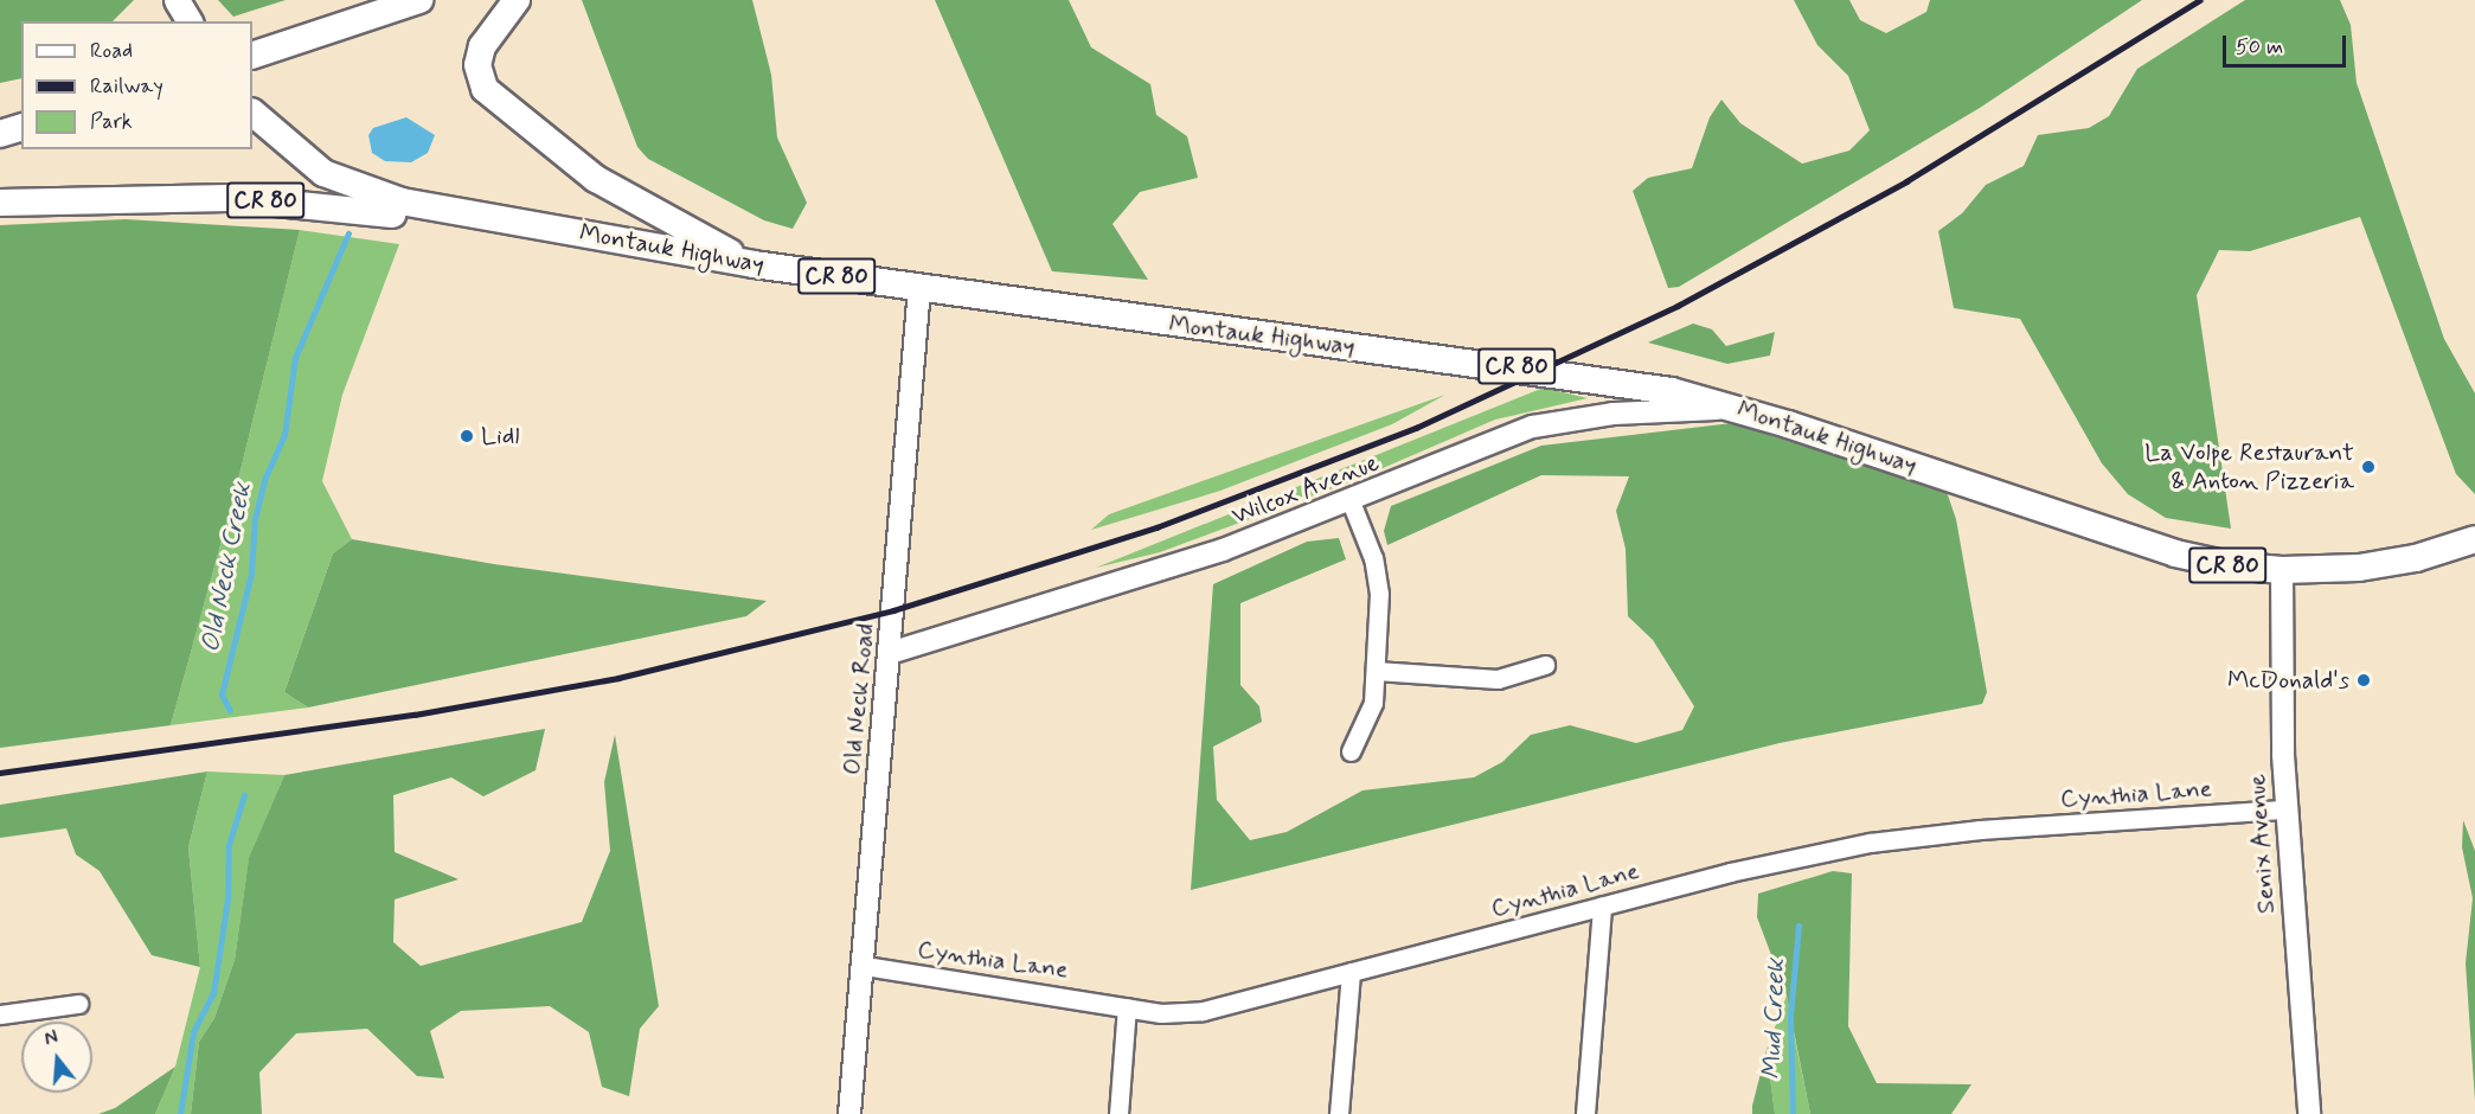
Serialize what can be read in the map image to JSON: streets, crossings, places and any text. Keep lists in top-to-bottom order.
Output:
{
  "streets": {
    "main road": ["CR 80", "Montauk Highway"],
    "street": [
      "Wilcox Avenue",
      "Old Neck Road",
      "Cynthia Lane",
      "Senix Avenue"
    ]
  },
  "crossings": [
    ["CR 80", "Montauk Highway"],
    ["CR 80", "Senix Avenue"],
    ["Montauk Highway", "Wilcox Avenue"],
    ["Montauk Highway", "Old Neck Road"],
    ["Montauk Highway", "Senix Avenue"],
    ["Wilcox Avenue", "Old Neck Road"],
    ["Old Neck Road", "Cynthia Lane"],
    ["Cynthia Lane", "Senix Avenue"]
  ],
  "water": ["Old Neck Creek", "Mud Creek"],
  "places": ["Lidl", "La Volpe Restaurant & Anton Pizzeria", "McDonald's"],
  "legend": ["Road", "Railway", "Park"],
  "scale_bar": "50 m",
  "north": "top"
}
